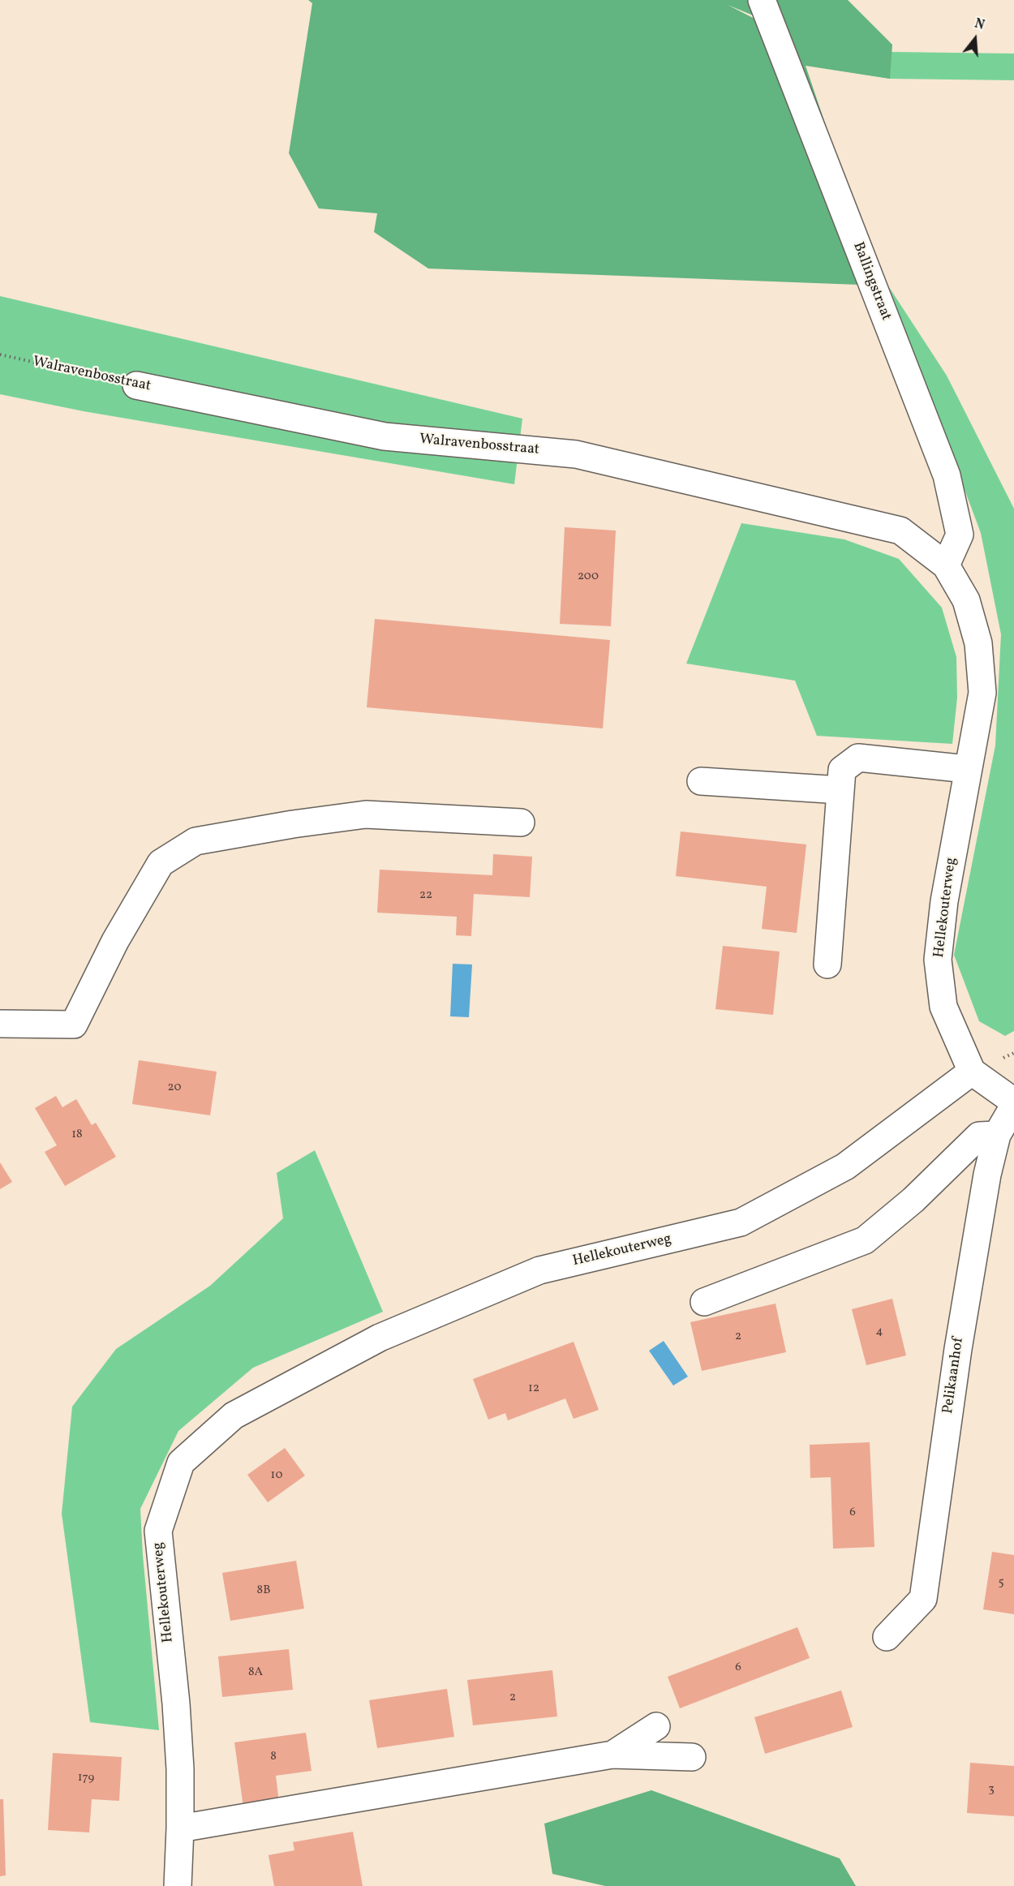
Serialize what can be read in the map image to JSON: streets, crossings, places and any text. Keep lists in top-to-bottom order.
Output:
{
  "streets": {
    "street": [
      "Ballingstraat",
      "Walravenbosstraat",
      "Hellekouterweg",
      "Pelikaanhof"
    ]
  },
  "crossings": [
    ["Ballingstraat", "Walravenbosstraat"],
    ["Ballingstraat", "Hellekouterweg"],
    ["Walravenbosstraat", "Hellekouterweg"]
  ],
  "house_numbers": [
    "200",
    "22",
    "20",
    "18",
    "4",
    "2",
    "12",
    "10",
    "6",
    "5",
    "8B",
    "6",
    "8A",
    "2",
    "8",
    "179",
    "3"
  ],
  "north": "top"
}
